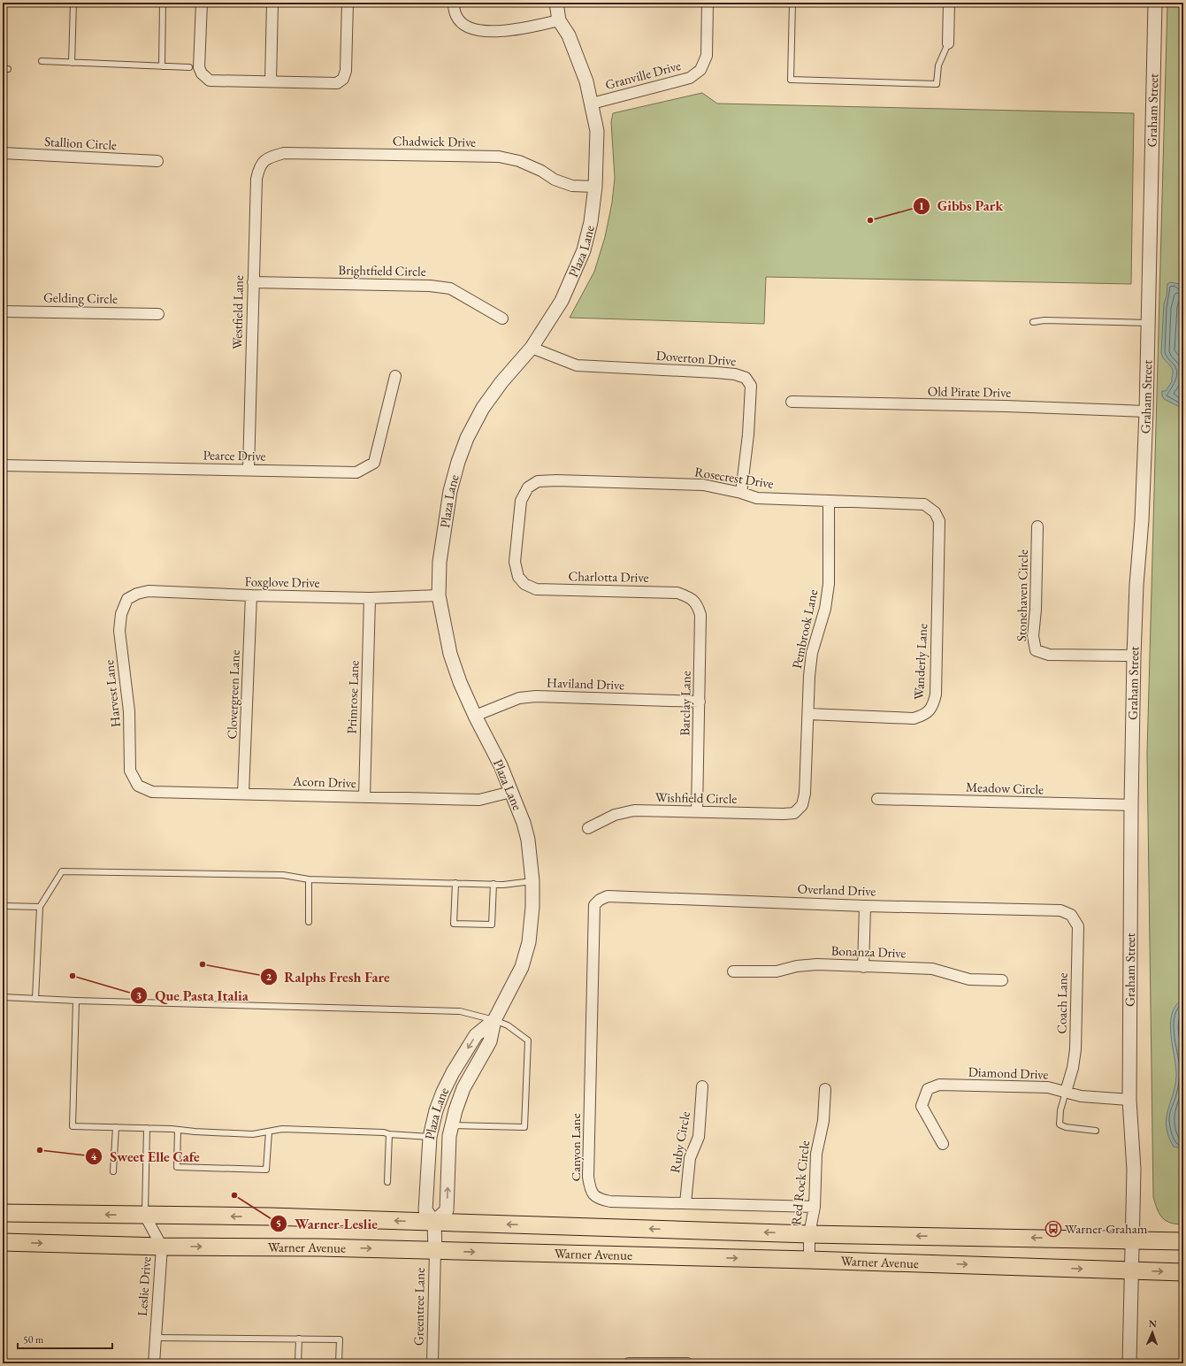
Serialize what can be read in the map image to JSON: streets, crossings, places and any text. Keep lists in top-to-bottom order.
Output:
{
  "streets": {
    "main road": ["Warner Avenue"],
    "street": [
      "Granville Drive",
      "Graham Street",
      "Chadwick Drive",
      "Stallion Circle",
      "Plaza Lane",
      "Brightfield Circle",
      "Gelding Circle",
      "Westfield Lane",
      "Doverton Drive",
      "Old Pirate Drive",
      "Pearce Drive",
      "Rosecrest Drive",
      "Charlotta Drive",
      "Foxglove Drive",
      "Stonehaven Circle",
      "Pembrook Lane",
      "Wanderly Lane",
      "Haviland Drive",
      "Harvest Lane",
      "Clovergreen Lane",
      "Primrose Lane",
      "Barclay Lane",
      "Acorn Drive",
      "Meadow Circle",
      "Wishfield Circle",
      "Overland Drive",
      "Bonanza Drive",
      "Coach Lane",
      "Diamond Drive",
      "Ruby Circle",
      "Canyon Lane",
      "Red Rock Circle",
      "Leslie Drive",
      "Greentree Lane"
    ]
  },
  "crossings": [
    ["Granville Drive", "Plaza Lane"],
    ["Graham Street", "Old Pirate Drive"],
    ["Graham Street", "Stonehaven Circle"],
    ["Graham Street", "Meadow Circle"],
    ["Graham Street", "Diamond Drive"],
    ["Graham Street", "Warner Avenue"],
    ["Chadwick Drive", "Plaza Lane"],
    ["Chadwick Drive", "Westfield Lane"],
    ["Plaza Lane", "Doverton Drive"],
    ["Plaza Lane", "Foxglove Drive"],
    ["Plaza Lane", "Haviland Drive"],
    ["Plaza Lane", "Acorn Drive"],
    ["Plaza Lane", "Warner Avenue"],
    ["Plaza Lane", "Greentree Lane"],
    ["Brightfield Circle", "Westfield Lane"],
    ["Westfield Lane", "Pearce Drive"],
    ["Doverton Drive", "Rosecrest Drive"],
    ["Rosecrest Drive", "Charlotta Drive"],
    ["Rosecrest Drive", "Pembrook Lane"],
    ["Rosecrest Drive", "Wanderly Lane"],
    ["Charlotta Drive", "Barclay Lane"],
    ["Foxglove Drive", "Harvest Lane"],
    ["Foxglove Drive", "Clovergreen Lane"],
    ["Foxglove Drive", "Primrose Lane"],
    ["Pembrook Lane", "Wanderly Lane"],
    ["Pembrook Lane", "Wishfield Circle"],
    ["Haviland Drive", "Barclay Lane"],
    ["Harvest Lane", "Acorn Drive"],
    ["Clovergreen Lane", "Acorn Drive"],
    ["Primrose Lane", "Acorn Drive"],
    ["Barclay Lane", "Wishfield Circle"],
    ["Overland Drive", "Coach Lane"],
    ["Overland Drive", "Canyon Lane"],
    ["Coach Lane", "Diamond Drive"],
    ["Ruby Circle", "Canyon Lane"],
    ["Canyon Lane", "Red Rock Circle"],
    ["Red Rock Circle", "Warner Avenue"],
    ["Warner Avenue", "Leslie Drive"],
    ["Warner Avenue", "Greentree Lane"]
  ],
  "places": {
    "other": [
      "Gibbs Park",
      "Ralphs Fresh Fare",
      "Que Pasta Italia",
      "Sweet Elle Cafe",
      "Warner-Leslie"
    ],
    "bus stop": ["Warner-Graham"]
  },
  "scale_bar": "50 m",
  "north": "top"
}
